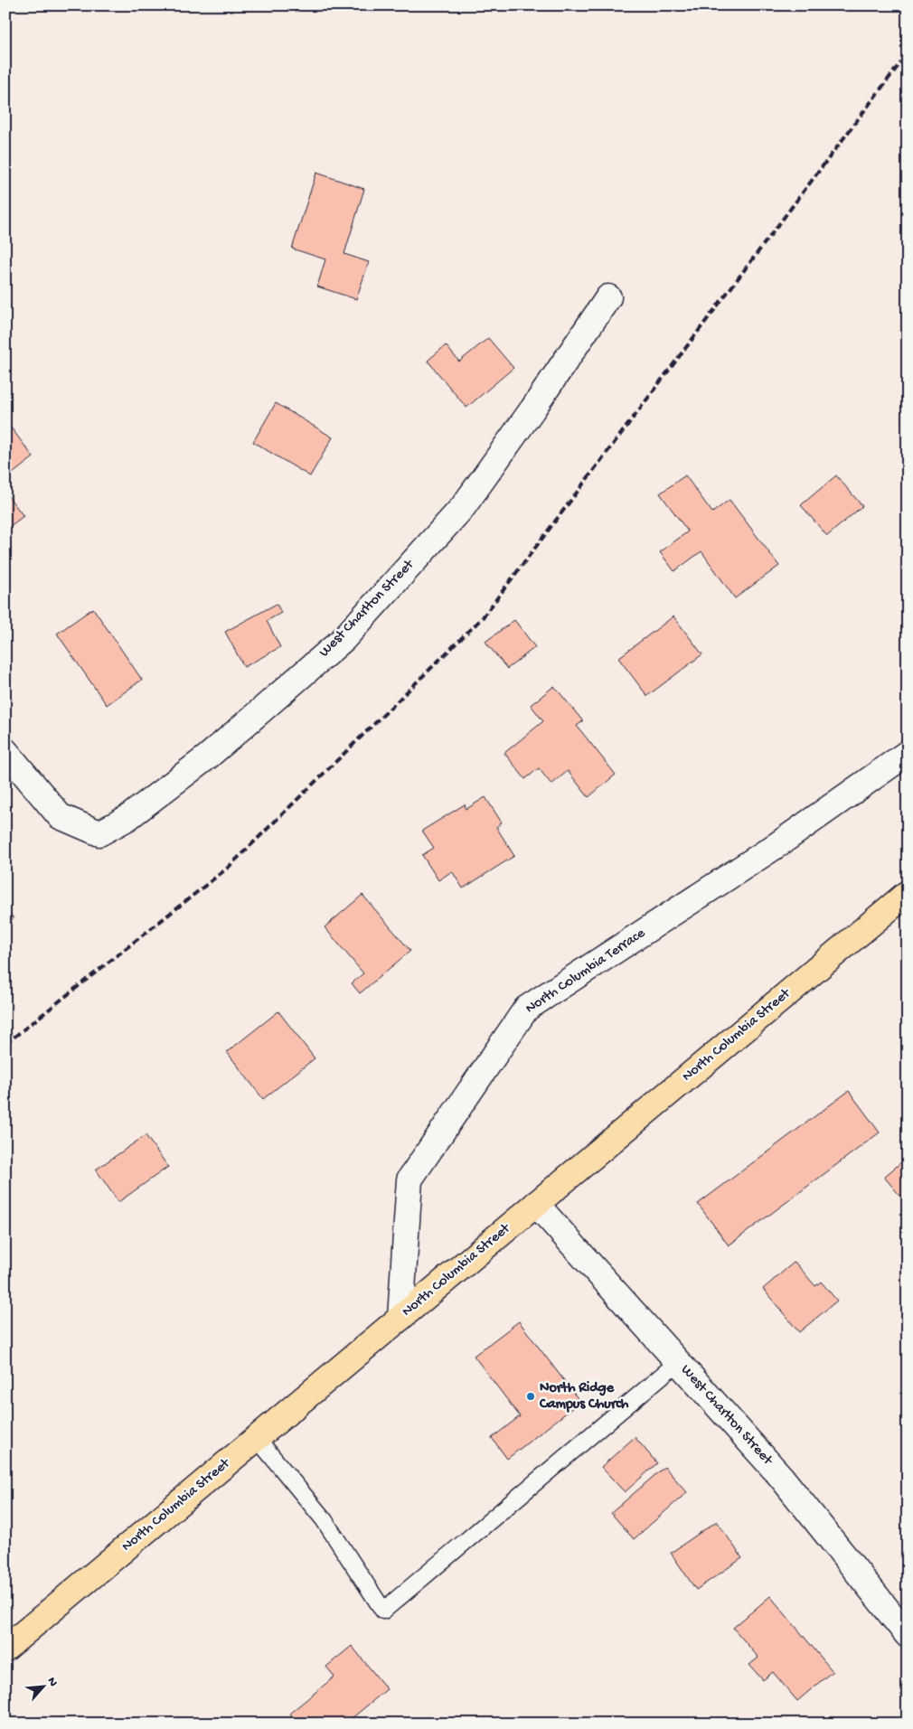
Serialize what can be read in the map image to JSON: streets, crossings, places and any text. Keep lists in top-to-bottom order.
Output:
{
  "streets": {
    "main road": ["North Columbia Street"],
    "street": ["West Charlton Street", "North Columbia Terrace"]
  },
  "crossings": [
    ["West Charlton Street", "North Columbia Street"],
    ["North Columbia Terrace", "North Columbia Street"]
  ],
  "places": ["North Ridge Campus Church"],
  "north": "top right"
}
